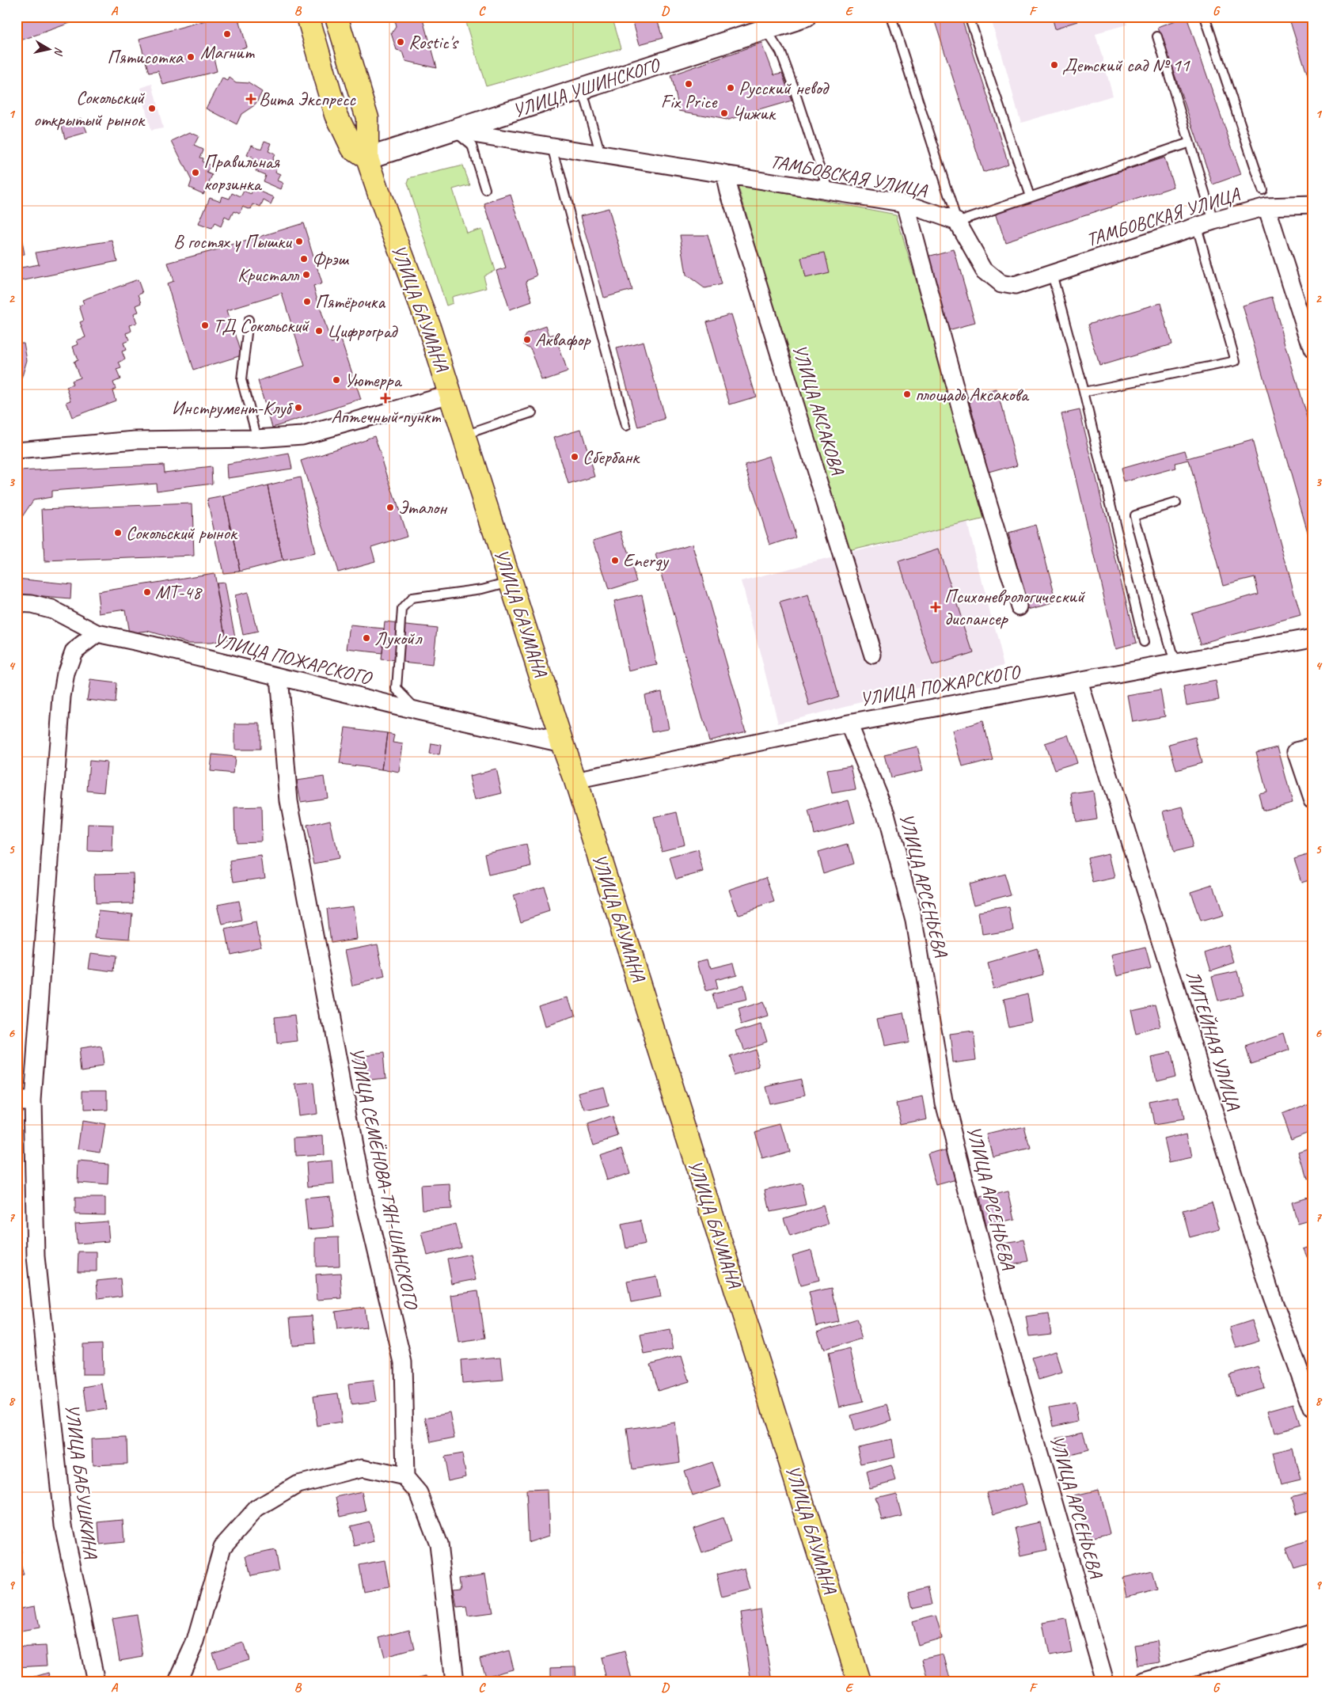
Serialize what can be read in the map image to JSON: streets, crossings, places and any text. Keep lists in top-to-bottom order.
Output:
{
  "streets": {
    "main road": ["УЛИЦА БАУМАНА"],
    "street": [
      "УЛИЦА УШИНСКОГО",
      "ТАМБОВСКАЯ УЛИЦА",
      "УЛИЦА АКСАКОВА",
      "УЛИЦА ПОЖАРСКОГО",
      "УЛИЦА АРСЕНЬЕВА",
      "ЛИТЕЙНАЯ УЛИЦА",
      "УЛИЦА СЕМЁНОВА-ТЯН-ШАНСКОГО",
      "УЛИЦА БАБУШКИНА"
    ]
  },
  "crossings": [
    ["УЛИЦА УШИНСКОГО", "ТАМБОВСКАЯ УЛИЦА"],
    ["УЛИЦА УШИНСКОГО", "УЛИЦА БАУМАНА"],
    ["ТАМБОВСКАЯ УЛИЦА", "УЛИЦА АКСАКОВА"],
    ["УЛИЦА БАУМАНА", "УЛИЦА ПОЖАРСКОГО"],
    ["УЛИЦА ПОЖАРСКОГО", "УЛИЦА АРСЕНЬЕВА"],
    ["УЛИЦА ПОЖАРСКОГО", "ЛИТЕЙНАЯ УЛИЦА"],
    ["УЛИЦА ПОЖАРСКОГО", "УЛИЦА СЕМЁНОВА-ТЯН-ШАНСКОГО"],
    ["УЛИЦА ПОЖАРСКОГО", "УЛИЦА БАБУШКИНА"]
  ],
  "places": {
    "other": [
      "Магнит",
      "Rostic's",
      "Пятисотка",
      "Детский сад № 11",
      "Fix Price",
      "Русский невод",
      "Сокольский открытый рынок",
      "Чижик",
      "Правильная корзинка",
      "В гостях у Пышки",
      "Фрэш",
      "Кристалл",
      "Пятёрочка",
      "ТД Сокольский",
      "Цифроград",
      "Аквафор",
      "Уютерра",
      "площадь Аксакова",
      "Инструмент-Клуб",
      "Сбербанк",
      "Эталон",
      "Сокольский рынок",
      "Energy",
      "МТ-48",
      "Лукойл"
    ],
    "health": ["Вита Экспресс", "Аптечный пункт", "Психоневрологический диспансер"]
  },
  "north": "right",
  "grid": {
    "columns": [
      "A",
      "B",
      "C",
      "D",
      "E",
      "F",
      "G"
    ],
    "rows": [
      "1",
      "2",
      "3",
      "4",
      "5",
      "6",
      "7",
      "8",
      "9"
    ]
  }
}
